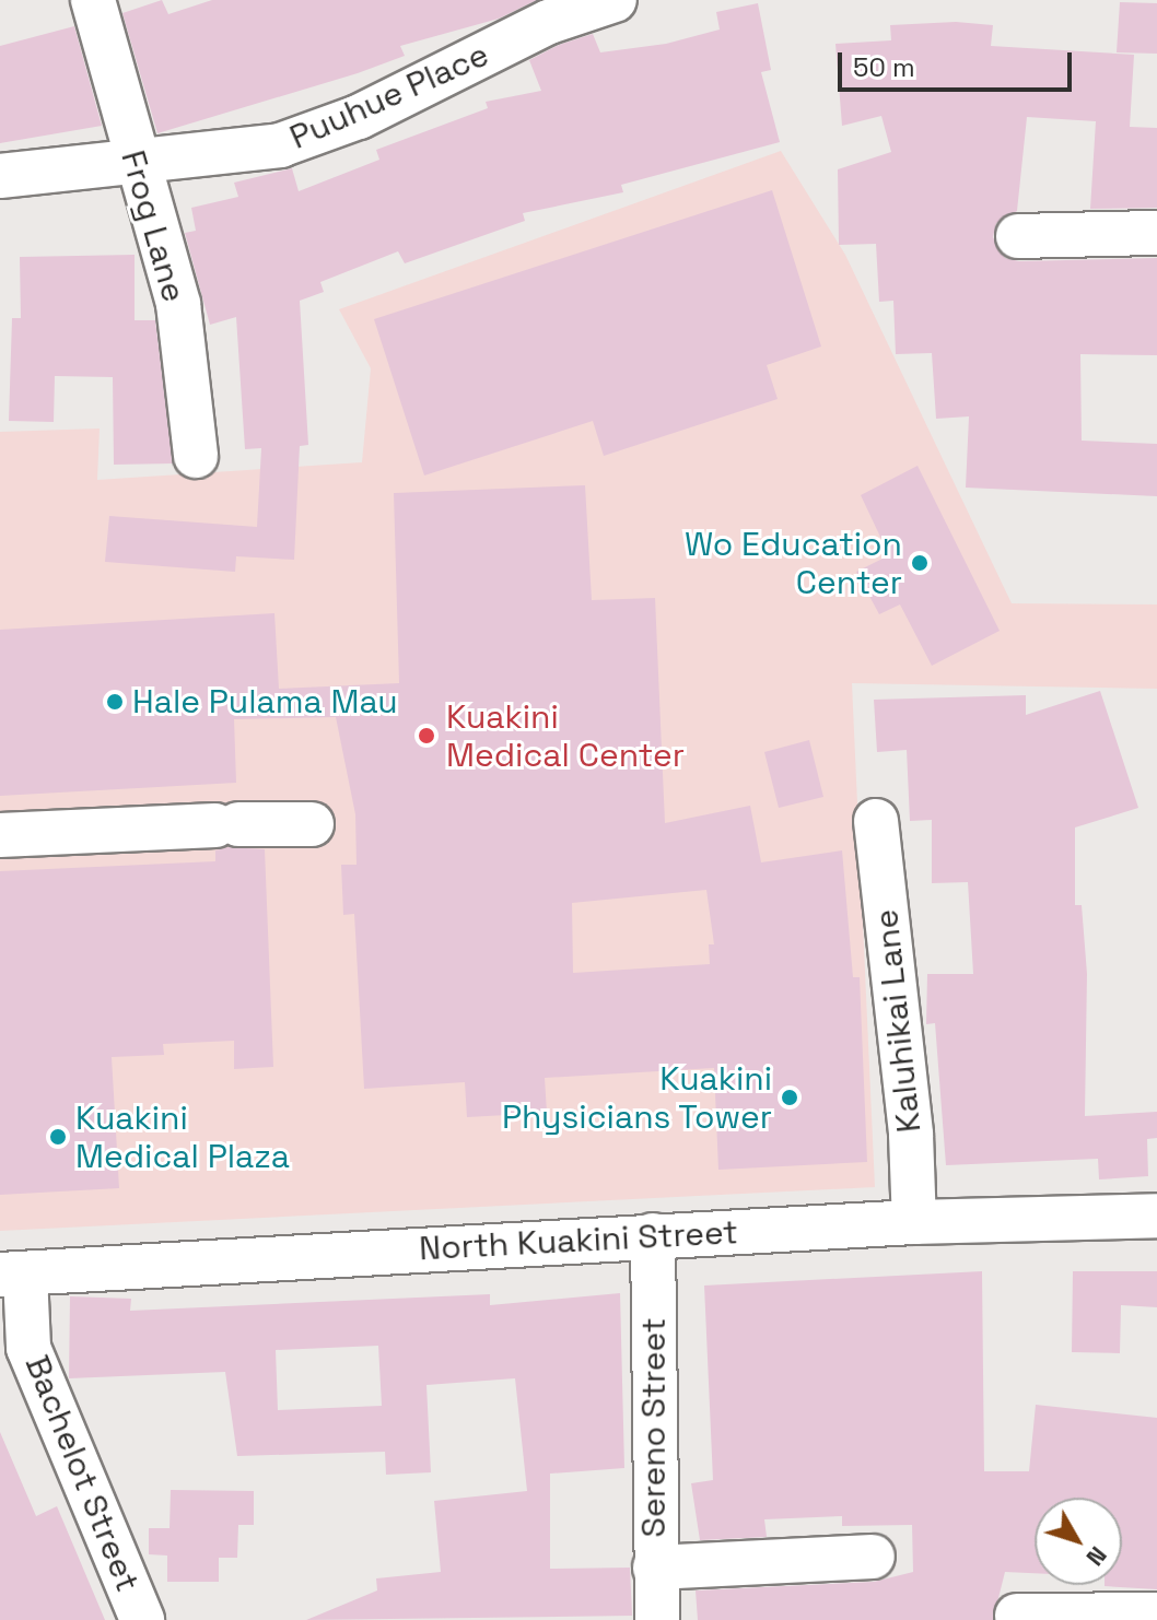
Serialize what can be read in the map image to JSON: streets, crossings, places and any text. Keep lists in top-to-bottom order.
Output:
{
  "streets": {
    "street": [
      "Puuhue Place",
      "Frog Lane",
      "Kaluhikai Lane",
      "North Kuakini Street",
      "Sereno Street",
      "Bachelot Street"
    ]
  },
  "crossings": [
    ["Puuhue Place", "Frog Lane"],
    ["Kaluhikai Lane", "North Kuakini Street"],
    ["North Kuakini Street", "Sereno Street"],
    ["North Kuakini Street", "Bachelot Street"]
  ],
  "places": [
    "Wo Education Center",
    "Hale Pulama Mau",
    "Kuakini Medical Center",
    "Kuakini Physicians Tower",
    "Kuakini Medical Plaza"
  ],
  "scale_bar": "50 m",
  "north": "bottom right"
}
